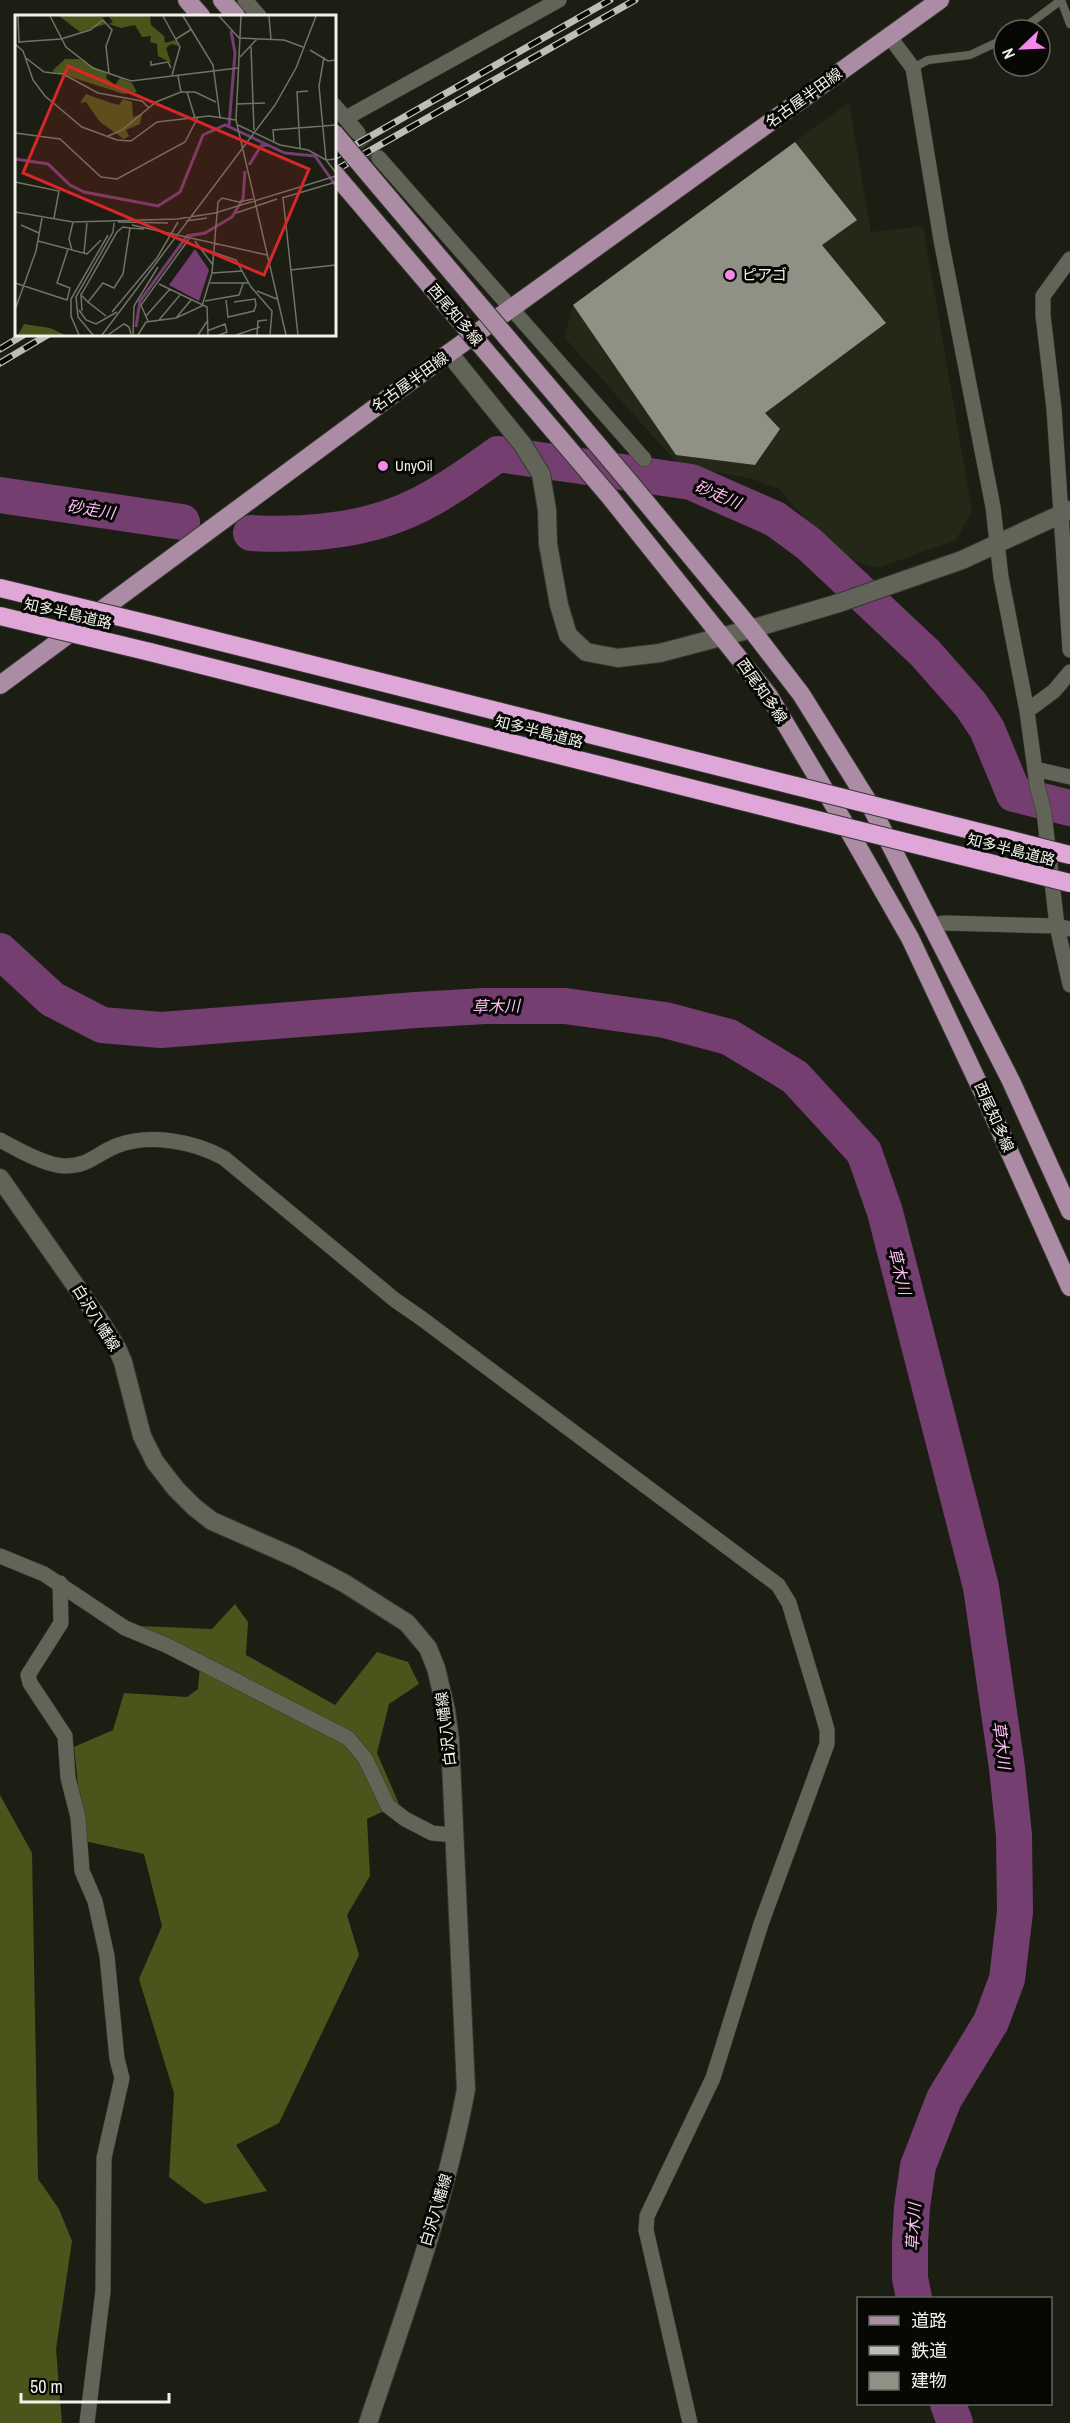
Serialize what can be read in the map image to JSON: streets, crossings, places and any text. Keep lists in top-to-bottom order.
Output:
{
  "streets": {
    "highway": ["知多半島道路"],
    "main road": ["名古屋半田線", "西尾知多線", "白沢八幡線"]
  },
  "water": ["砂走川", "草木川"],
  "places": ["ピアゴ", "UnyOil"],
  "legend": ["道路", "鉄道", "建物"],
  "scale_bar": "50 m",
  "north": "bottom left"
}
